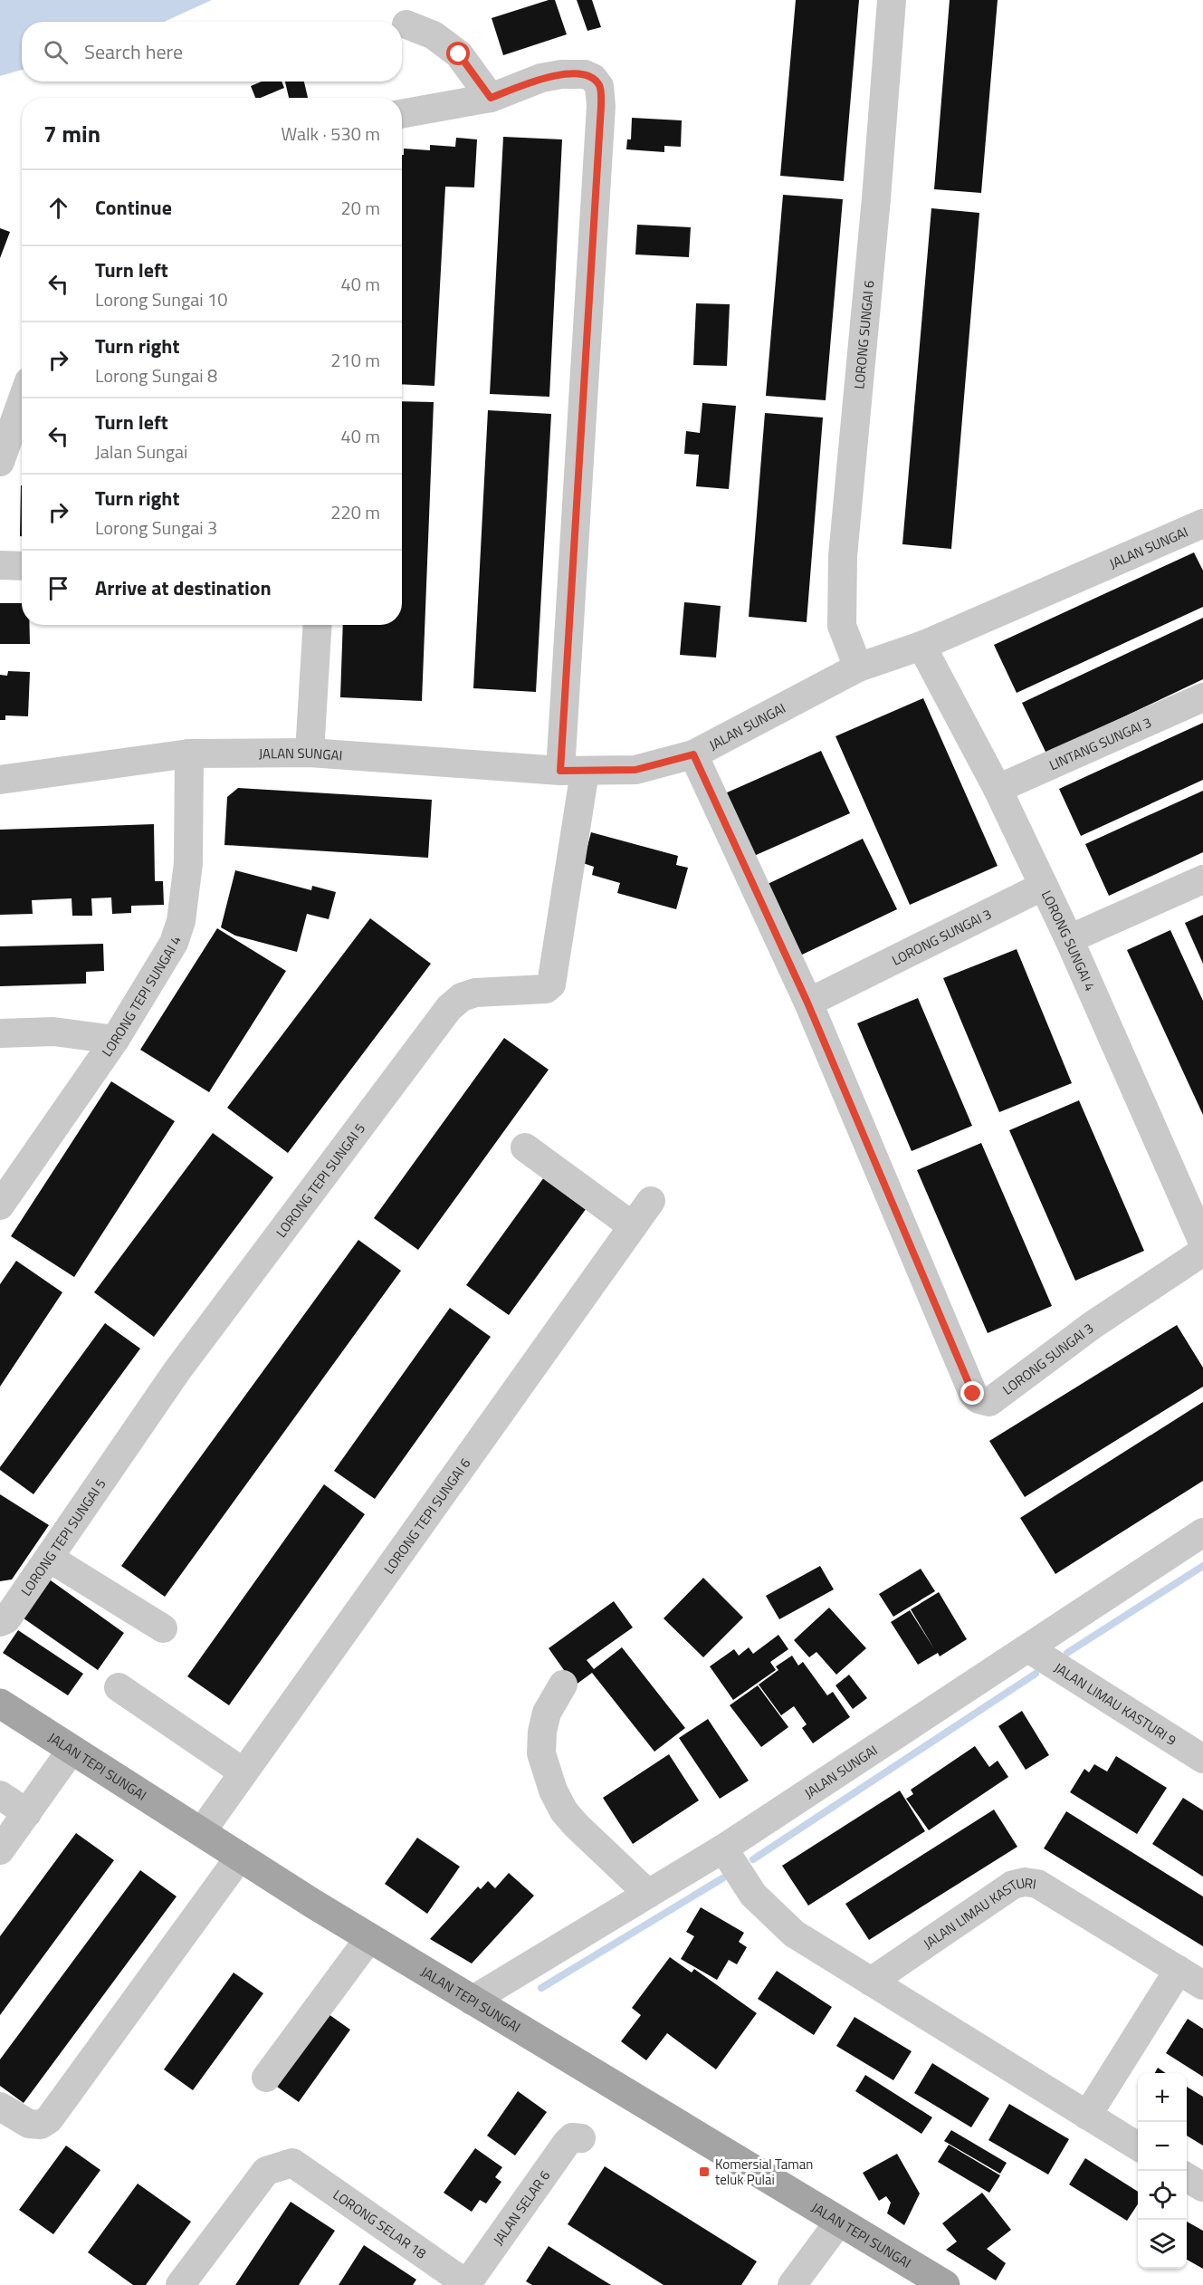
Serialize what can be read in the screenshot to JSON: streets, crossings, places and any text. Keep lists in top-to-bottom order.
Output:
{
  "streets": {
    "main road": ["JALAN TEPI SUNGAI"],
    "street": [
      "LORONG SUNGAI 6",
      "JALAN SUNGAI",
      "LINTANG SUNGAI 3",
      "LORONG SUNGAI 3",
      "LORONG SUNGAI 4",
      "LORONG TEPI SUNGAI 4",
      "LORONG TEPI SUNGAI 5",
      "LORONG TEPI SUNGAI 6",
      "JALAN LIMAU KASTURI 9",
      "JALAN LIMAU KASTURI",
      "JALAN SELAR 6",
      "LORONG SELAR 18"
    ]
  },
  "crossings": [
    ["LORONG SUNGAI 6", "JALAN SUNGAI"],
    ["JALAN SUNGAI", "LORONG SUNGAI 3"],
    ["JALAN SUNGAI", "LORONG SUNGAI 4"],
    ["JALAN SUNGAI", "LORONG TEPI SUNGAI 4"],
    ["JALAN SUNGAI", "LORONG TEPI SUNGAI 5"],
    ["JALAN SUNGAI", "JALAN LIMAU KASTURI 9"],
    ["JALAN SUNGAI", "JALAN TEPI SUNGAI"],
    ["LINTANG SUNGAI 3", "LORONG SUNGAI 4"],
    ["LORONG SUNGAI 3", "LORONG SUNGAI 4"],
    ["LORONG TEPI SUNGAI 6", "JALAN TEPI SUNGAI"],
    ["JALAN SELAR 6", "LORONG SELAR 18"]
  ],
  "places": {
    "transit": ["Komersial Taman teluk Pulai"]
  },
  "page": {
    "search": "Search here",
    "heading": ["7 min", "Walk · 530 m"],
    "list": [
      ["Continue", "20 m"],
      ["Turn left", "Lorong Sungai 10", "40 m"],
      ["Turn right", "Lorong Sungai 8", "210 m"],
      ["Turn left", "Jalan Sungai", "40 m"],
      ["Turn right", "Lorong Sungai 3", "220 m"],
      "Arrive at destination"
    ],
    "map_buttons": ["+", "−"]
  }
}
